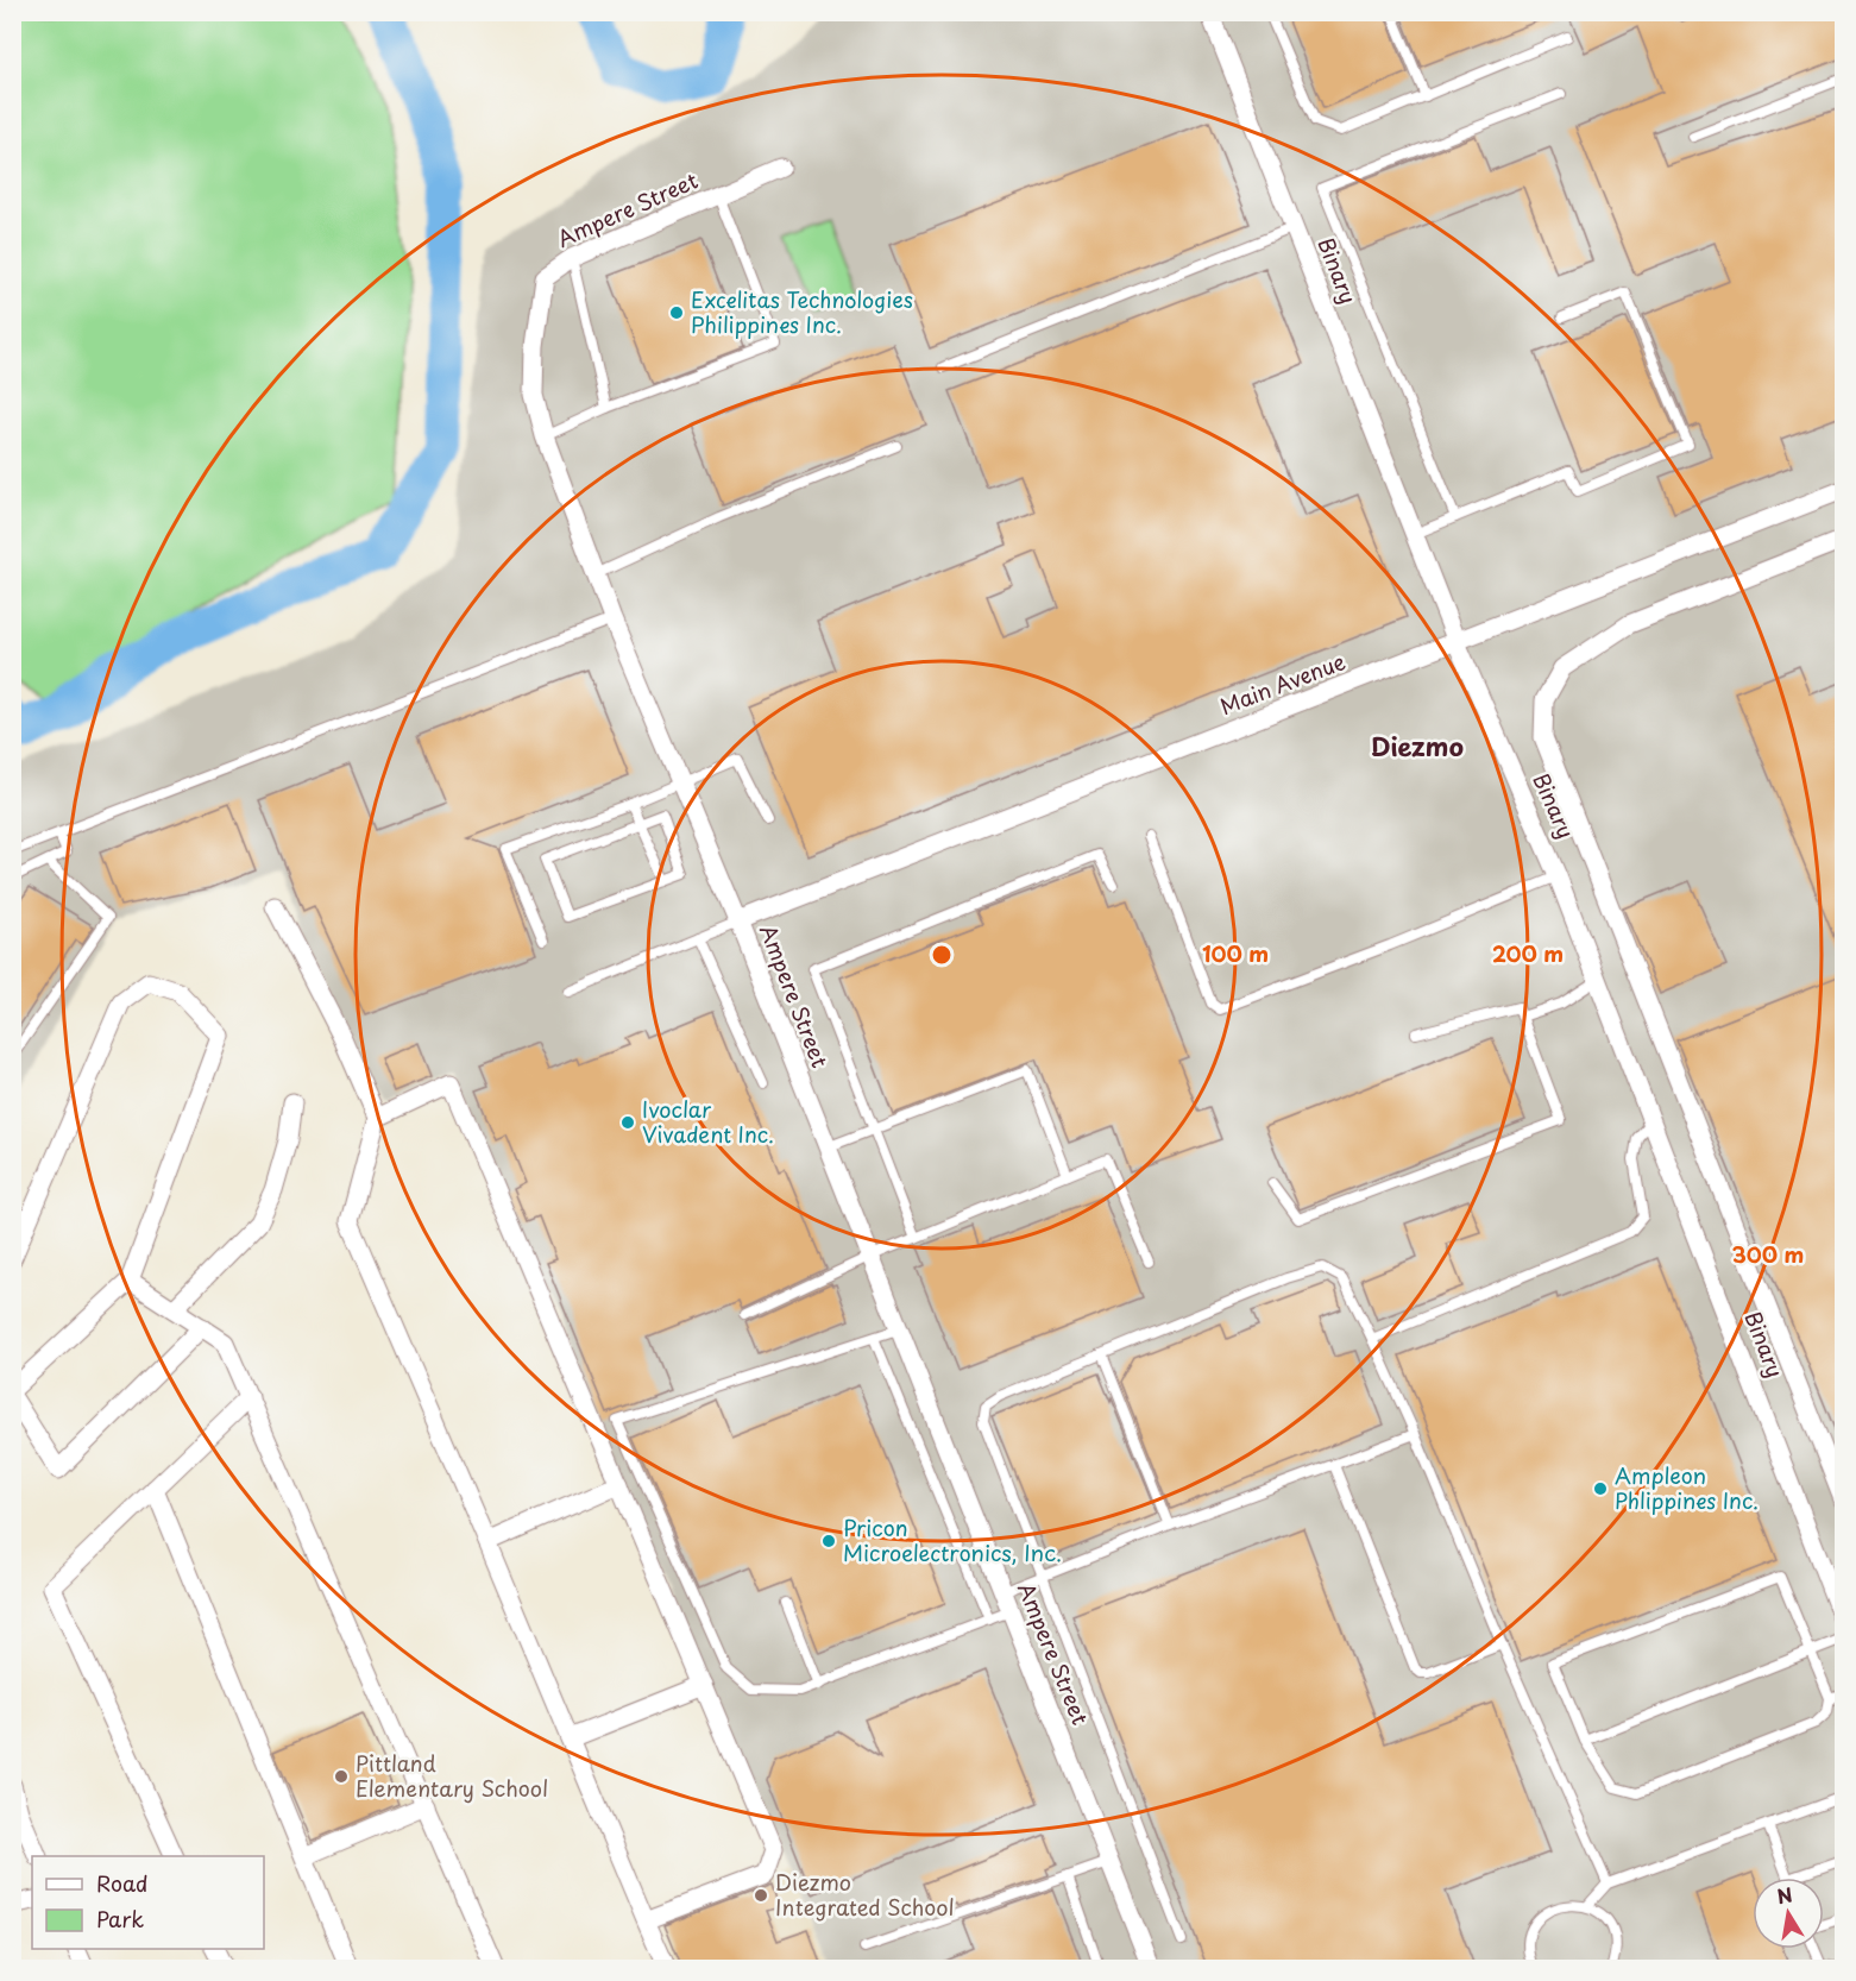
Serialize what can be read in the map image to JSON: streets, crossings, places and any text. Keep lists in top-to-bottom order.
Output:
{
  "streets": {
    "street": ["Ampere Street", "Binary", "Main Avenue"]
  },
  "crossings": [
    ["Ampere Street", "Main Avenue"],
    ["Binary", "Main Avenue"]
  ],
  "districts": ["Diezmo"],
  "places": [
    "Excelitas Technologies Philippines Inc.",
    "Ivoclar Vivadent Inc.",
    "Ampleon Phlippines Inc.",
    "Pricon Microelectronics, Inc.",
    "Pittland Elementary School",
    "Diezmo Integrated School"
  ],
  "legend": ["Road", "Park"],
  "north": "top",
  "rings": ["100 m", "200 m", "300 m"]
}
